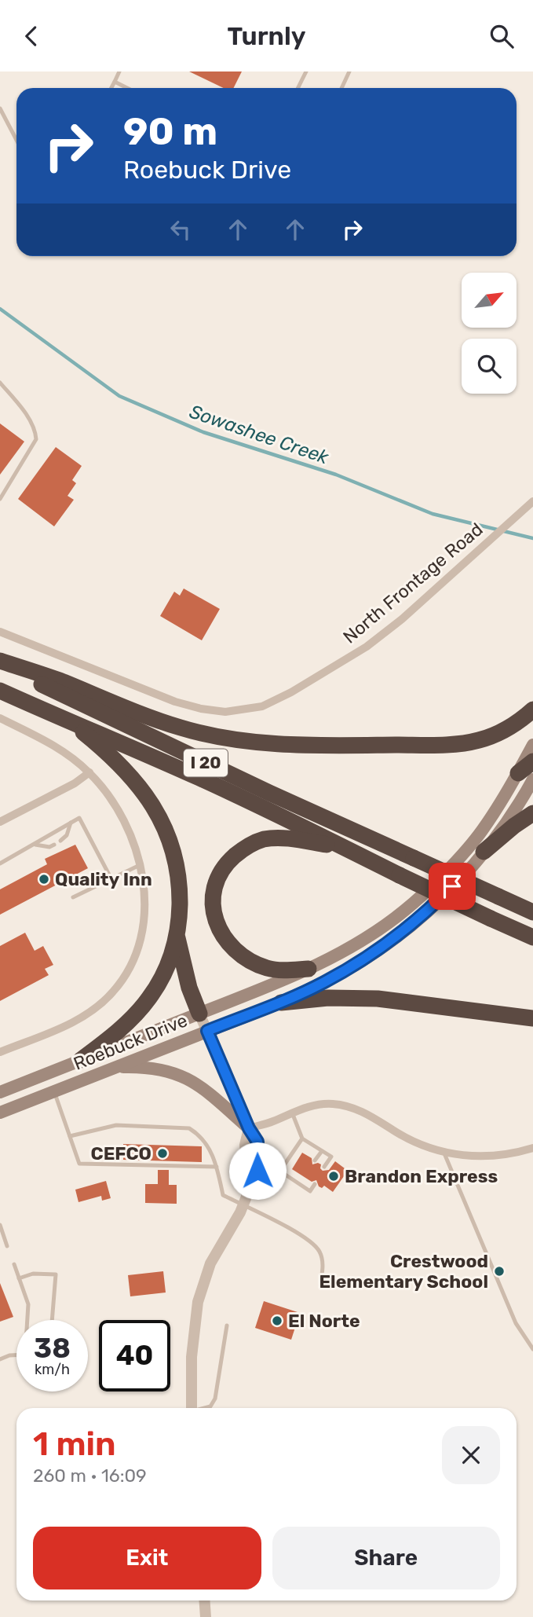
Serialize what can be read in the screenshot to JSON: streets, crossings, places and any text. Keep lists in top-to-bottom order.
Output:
{
  "streets": {
    "highway": ["I 20"],
    "main road": ["Roebuck Drive"],
    "street": ["North Frontage Road"]
  },
  "water": ["Sowashee Creek"],
  "places": [
    "Quality Inn",
    "CEFCO",
    "Brandon Express",
    "Crestwood Elementary School",
    "El Norte"
  ],
  "north": "top right",
  "page": {
    "header": "Turnly",
    "turn": ["90 m", "Roebuck Drive"],
    "speed": "38 km/h",
    "limit": "40",
    "heading": ["1 min", "260 m · 16:09"],
    "buttons": ["Exit", "Share"]
  }
}
